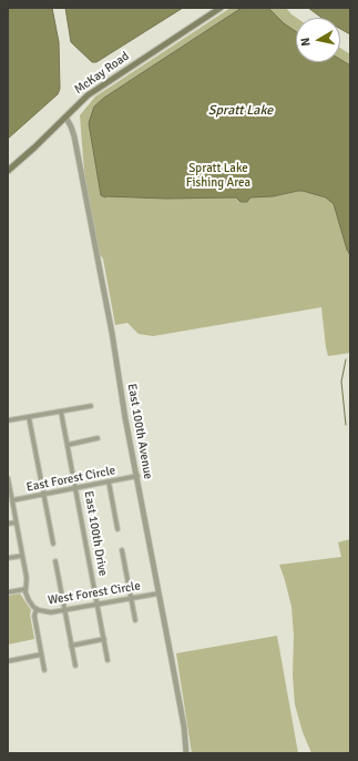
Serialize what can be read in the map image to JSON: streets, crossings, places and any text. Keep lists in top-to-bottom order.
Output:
{
  "streets": {
    "main road": ["McKay Road"],
    "street": [
      "East 100th Avenue",
      "East Forest Circle",
      "East 100th Drive",
      "West Forest Circle"
    ]
  },
  "crossings": [
    ["McKay Road", "East 100th Avenue"],
    ["East 100th Avenue", "East Forest Circle"],
    ["East 100th Avenue", "West Forest Circle"],
    ["East Forest Circle", "East 100th Drive"],
    ["East Forest Circle", "West Forest Circle"],
    ["East 100th Drive", "West Forest Circle"]
  ],
  "water": ["Spratt Lake"],
  "parks": ["Spratt Lake Fishing Area"],
  "north": "left"
}
